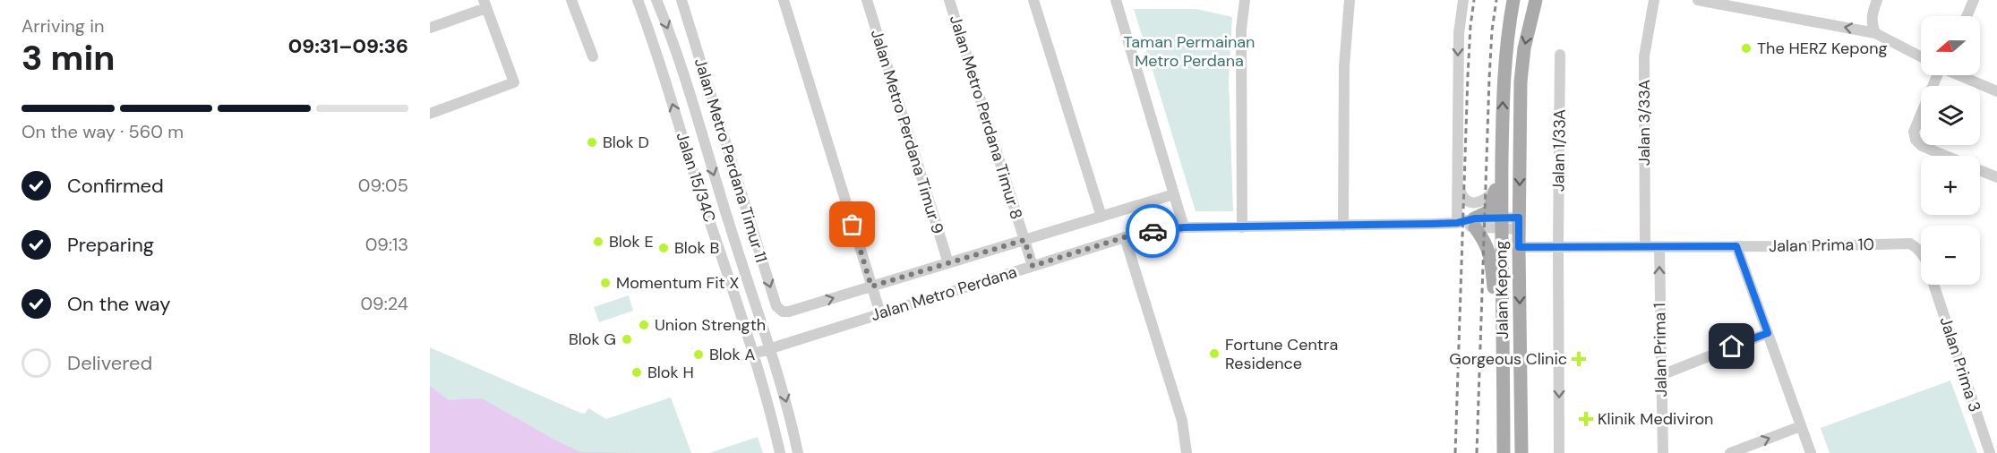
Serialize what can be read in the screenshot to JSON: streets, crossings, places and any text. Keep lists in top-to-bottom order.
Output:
{
  "streets": {
    "main road": ["Jalan Kepong"],
    "street": [
      "Jalan Metro Perdana Timur 8",
      "Jalan 3/33A",
      "Jalan Metro Perdana Timur 9",
      "Jalan 1/33A",
      "Jalan Metro Perdana Timur 11",
      "Jalan 15/34C",
      "Jalan Prima 10",
      "Jalan Metro Perdana",
      "Jalan Prima 1",
      "Jalan Prima 3"
    ]
  },
  "crossings": [
    ["Jalan Metro Perdana Timur 8", "Jalan Metro Perdana"],
    ["Jalan 3/33A", "Jalan Prima 10"],
    ["Jalan 1/33A", "Jalan Prima 10"],
    ["Jalan 15/34C", "Jalan Metro Perdana"],
    ["Jalan Prima 10", "Jalan Kepong"],
    ["Jalan Prima 10", "Jalan Prima 1"],
    ["Jalan Kepong", "Jalan Metro Perdana"]
  ],
  "one_way": ["Jalan 1/33A", "Jalan Metro Perdana Timur 11"],
  "parks": ["Taman Permainan Metro Perdana"],
  "places": {
    "other": [
      "The HERZ Kepong",
      "Blok D",
      "Blok E",
      "Blok B",
      "Momentum Fit X",
      "Union Strength",
      "Blok G",
      "Fortune Centra Residence",
      "Blok A",
      "Blok H"
    ],
    "health": ["Gorgeous Clinic", "Klinik Mediviron"]
  },
  "north": "left",
  "page": {
    "heading": ["3 min", "Arriving in", "09:31–09:36"],
    "map_buttons": ["+", "−"],
    "bar": "On the way · 560 m",
    "list": [
      ["Confirmed", "09:05"],
      ["Preparing", "09:13"],
      ["On the way", "09:24"],
      "Delivered"
    ]
  }
}
